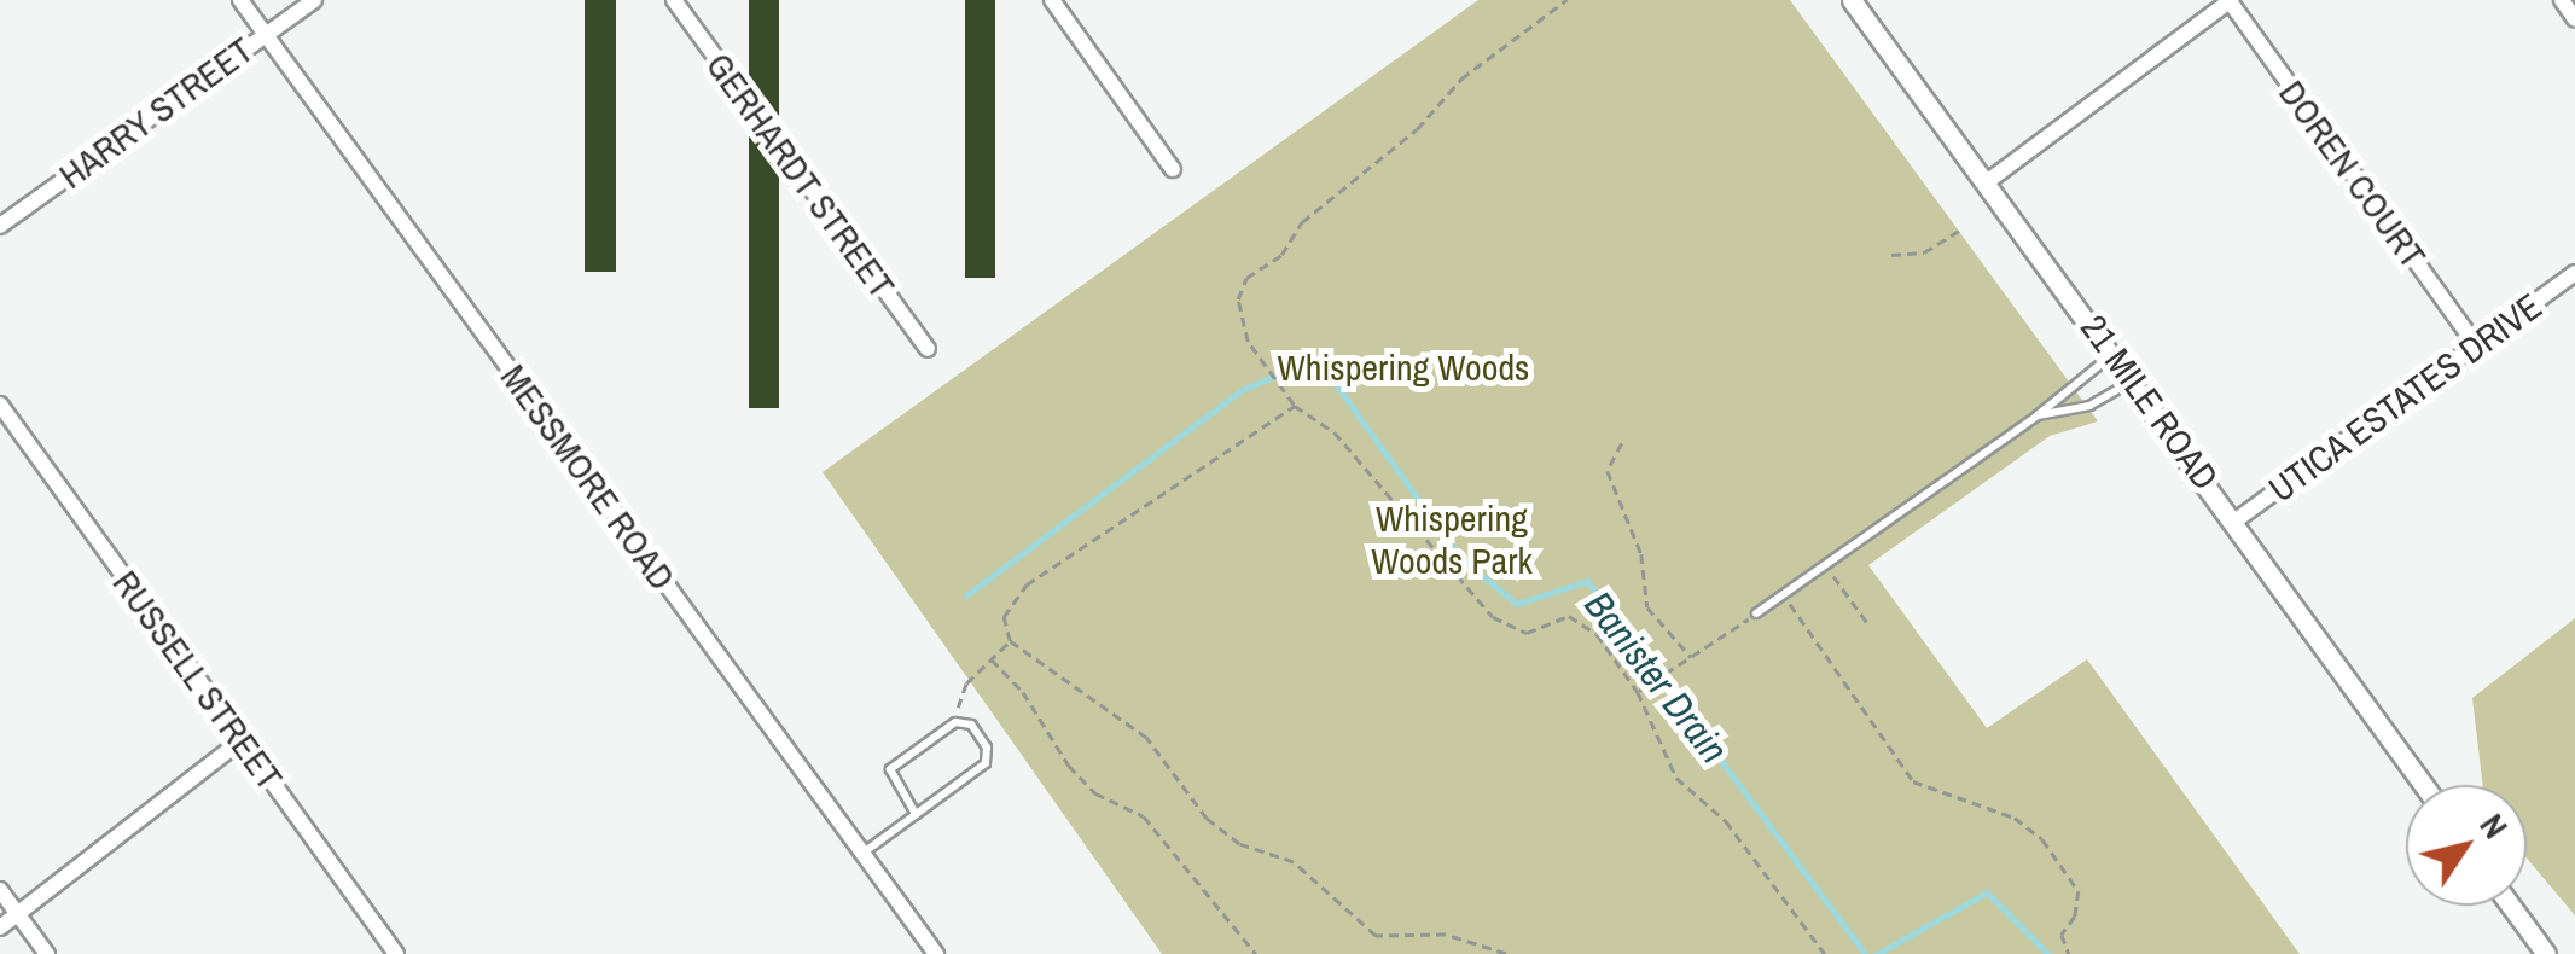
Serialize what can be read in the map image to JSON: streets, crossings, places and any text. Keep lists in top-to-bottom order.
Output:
{
  "streets": {
    "street": [
      "HARRY STREET",
      "DOREN COURT",
      "GERHARDT STREET",
      "UTICA ESTATES DRIVE",
      "21 MILE ROAD",
      "MESSMORE ROAD",
      "RUSSELL STREET"
    ]
  },
  "crossings": [
    ["HARRY STREET", "MESSMORE ROAD"],
    ["DOREN COURT", "UTICA ESTATES DRIVE"],
    ["UTICA ESTATES DRIVE", "21 MILE ROAD"]
  ],
  "water": ["Banister Drain"],
  "parks": ["Whispering Woods", "Whispering Woods Park"],
  "north": "top right"
}
